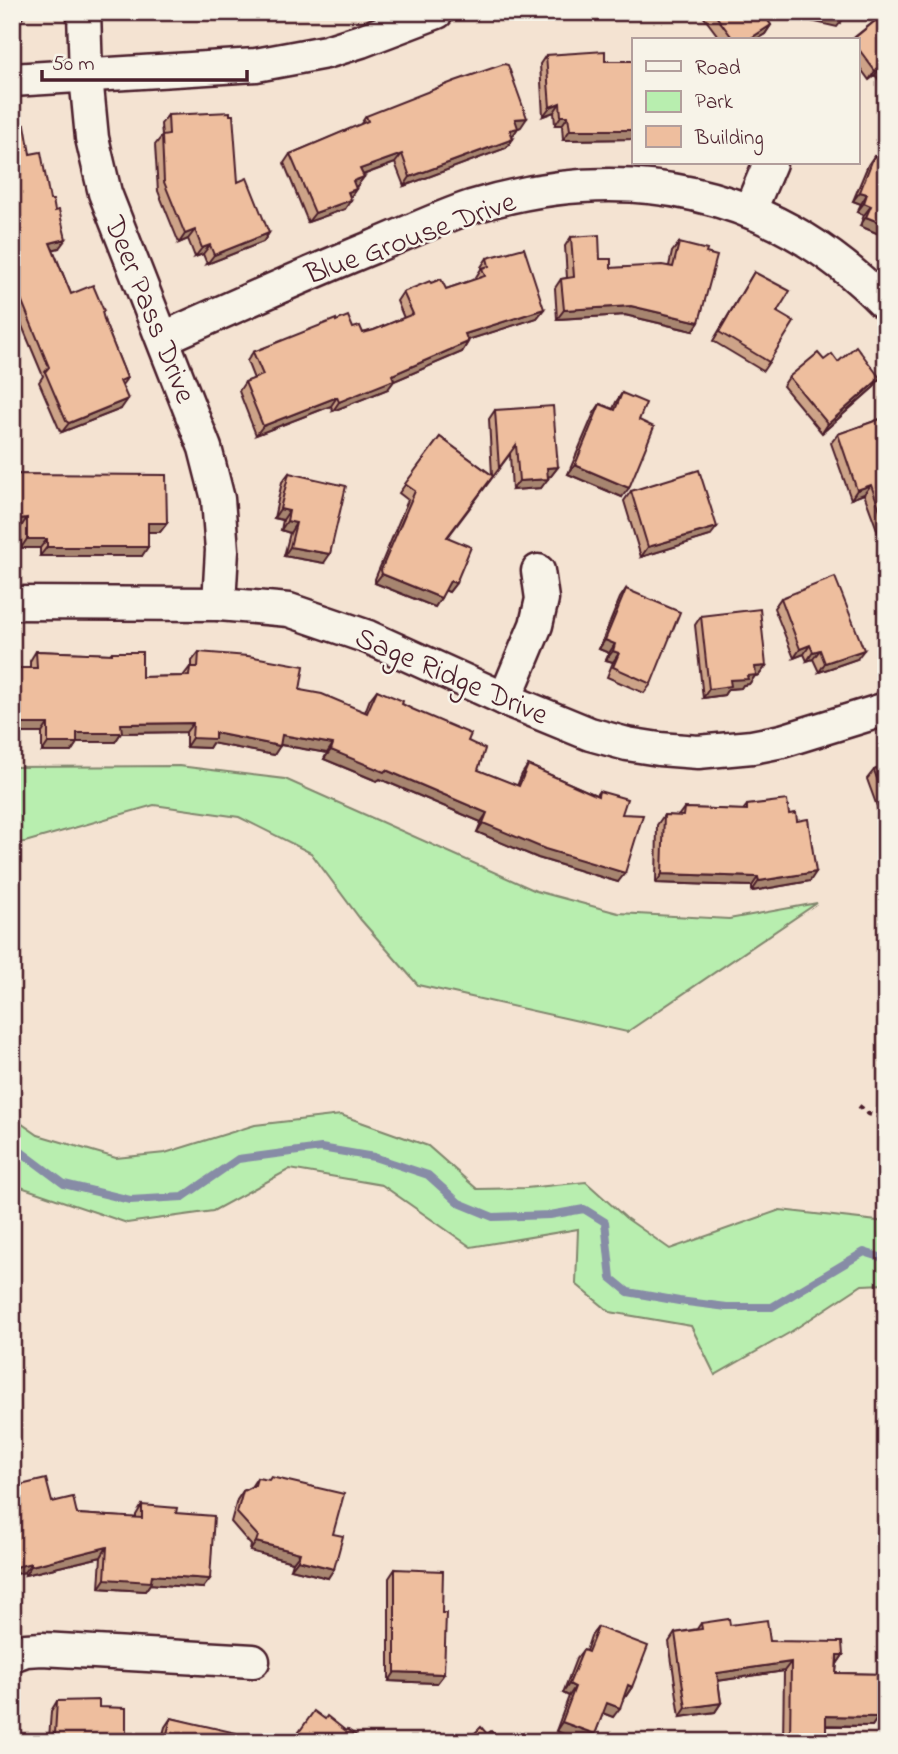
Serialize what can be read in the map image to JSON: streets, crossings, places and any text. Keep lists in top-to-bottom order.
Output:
{
  "streets": {
    "street": ["Blue Grouse Drive", "Deer Pass Drive", "Sage Ridge Drive"]
  },
  "crossings": [
    ["Blue Grouse Drive", "Deer Pass Drive"],
    ["Deer Pass Drive", "Sage Ridge Drive"]
  ],
  "legend": ["Road", "Park", "Building"],
  "scale_bar": "50 m"
}
